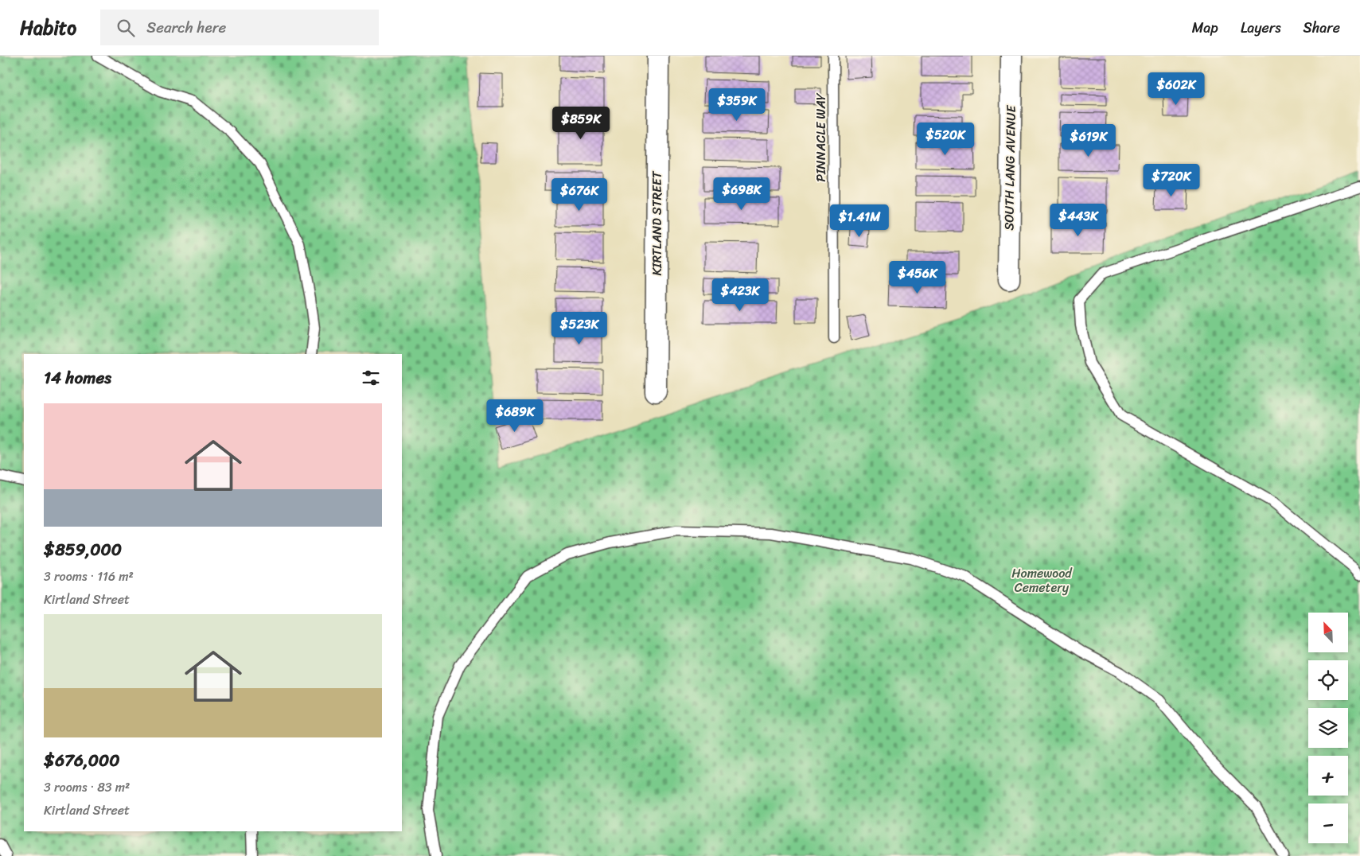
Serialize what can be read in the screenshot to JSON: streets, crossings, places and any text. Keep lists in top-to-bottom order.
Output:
{
  "streets": {
    "street": ["SOUTH LANG AVENUE", "KIRTLAND STREET"],
    "lane": ["PINNACLE WAY"]
  },
  "parks": ["Homewood Cemetery"],
  "north": "top left",
  "page": {
    "header": "Habito",
    "search": "Search here",
    "nav": ["Map", "Layers", "Share"],
    "price": [
      "$602K",
      "$359K",
      "$859K",
      "$520K",
      "$619K",
      "$720K",
      "$698K",
      "$676K",
      "$443K",
      "$1.41M",
      "$456K",
      "$423K",
      "$523K",
      "$689K"
    ],
    "heading": "14 homes",
    "list": [
      {
        "name": "$859,000",
        "note": "3 rooms · 116 m² · Kirtland Street"
      },
      {
        "name": "$676,000",
        "note": "3 rooms · 83 m² · Kirtland Street"
      }
    ],
    "map_buttons": ["+", "−"]
  }
}
